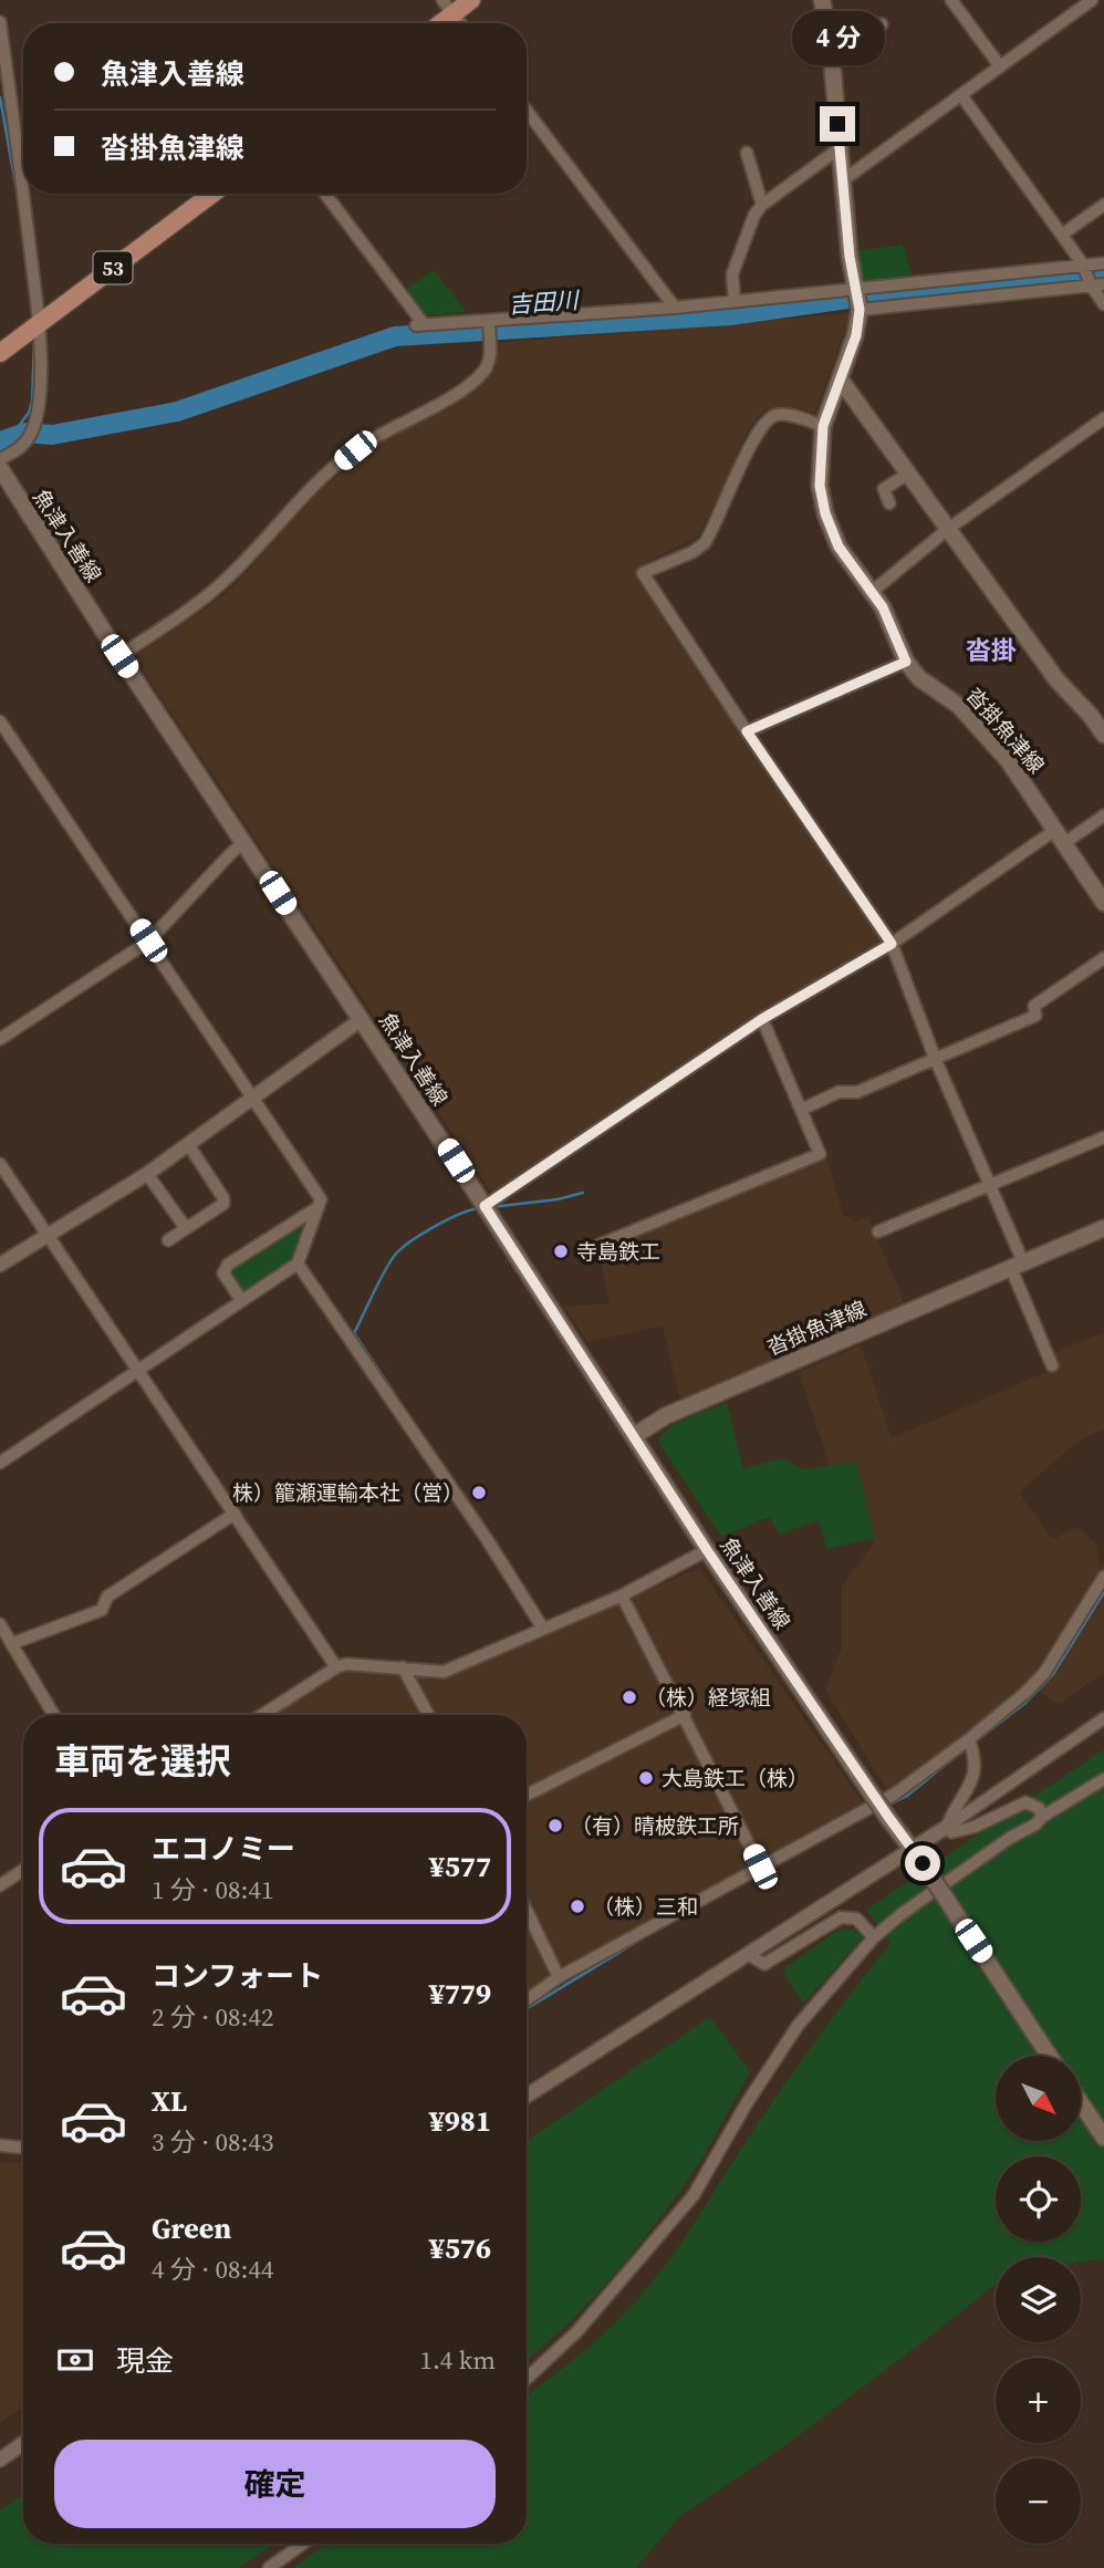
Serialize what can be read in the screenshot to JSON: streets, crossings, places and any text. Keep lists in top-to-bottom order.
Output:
{
  "streets": {
    "main road": ["53", "魚津入善線", "沓掛魚津線"]
  },
  "crossings": [
    ["魚津入善線", "沓掛魚津線"]
  ],
  "districts": ["沓掛"],
  "water": ["吉田川"],
  "places": [
    "寺島鉄工",
    "株）籠瀬運輸本社（営）",
    "（株）経塚組",
    "大島鉄工（株）",
    "（有）晴柀鉄工所",
    "（株）三和"
  ],
  "north": "bottom right",
  "page": {
    "bubble": "4 分",
    "banner": ["魚津入善線", "沓掛魚津線"],
    "heading": "車両を選択",
    "list": [
      {
        "name": "エコノミー",
        "note": "1 分 · 08:41",
        "value": "¥577"
      },
      {
        "name": "コンフォート",
        "note": "2 分 · 08:42",
        "value": "¥779"
      },
      {
        "name": "XL",
        "note": "3 分 · 08:43",
        "value": "¥981"
      },
      {
        "name": "Green",
        "note": "4 分 · 08:44",
        "value": "¥576"
      }
    ],
    "map_buttons": ["+", "−"],
    "pay": ["現金", "1.4 km"],
    "buttons": "確定"
  }
}
